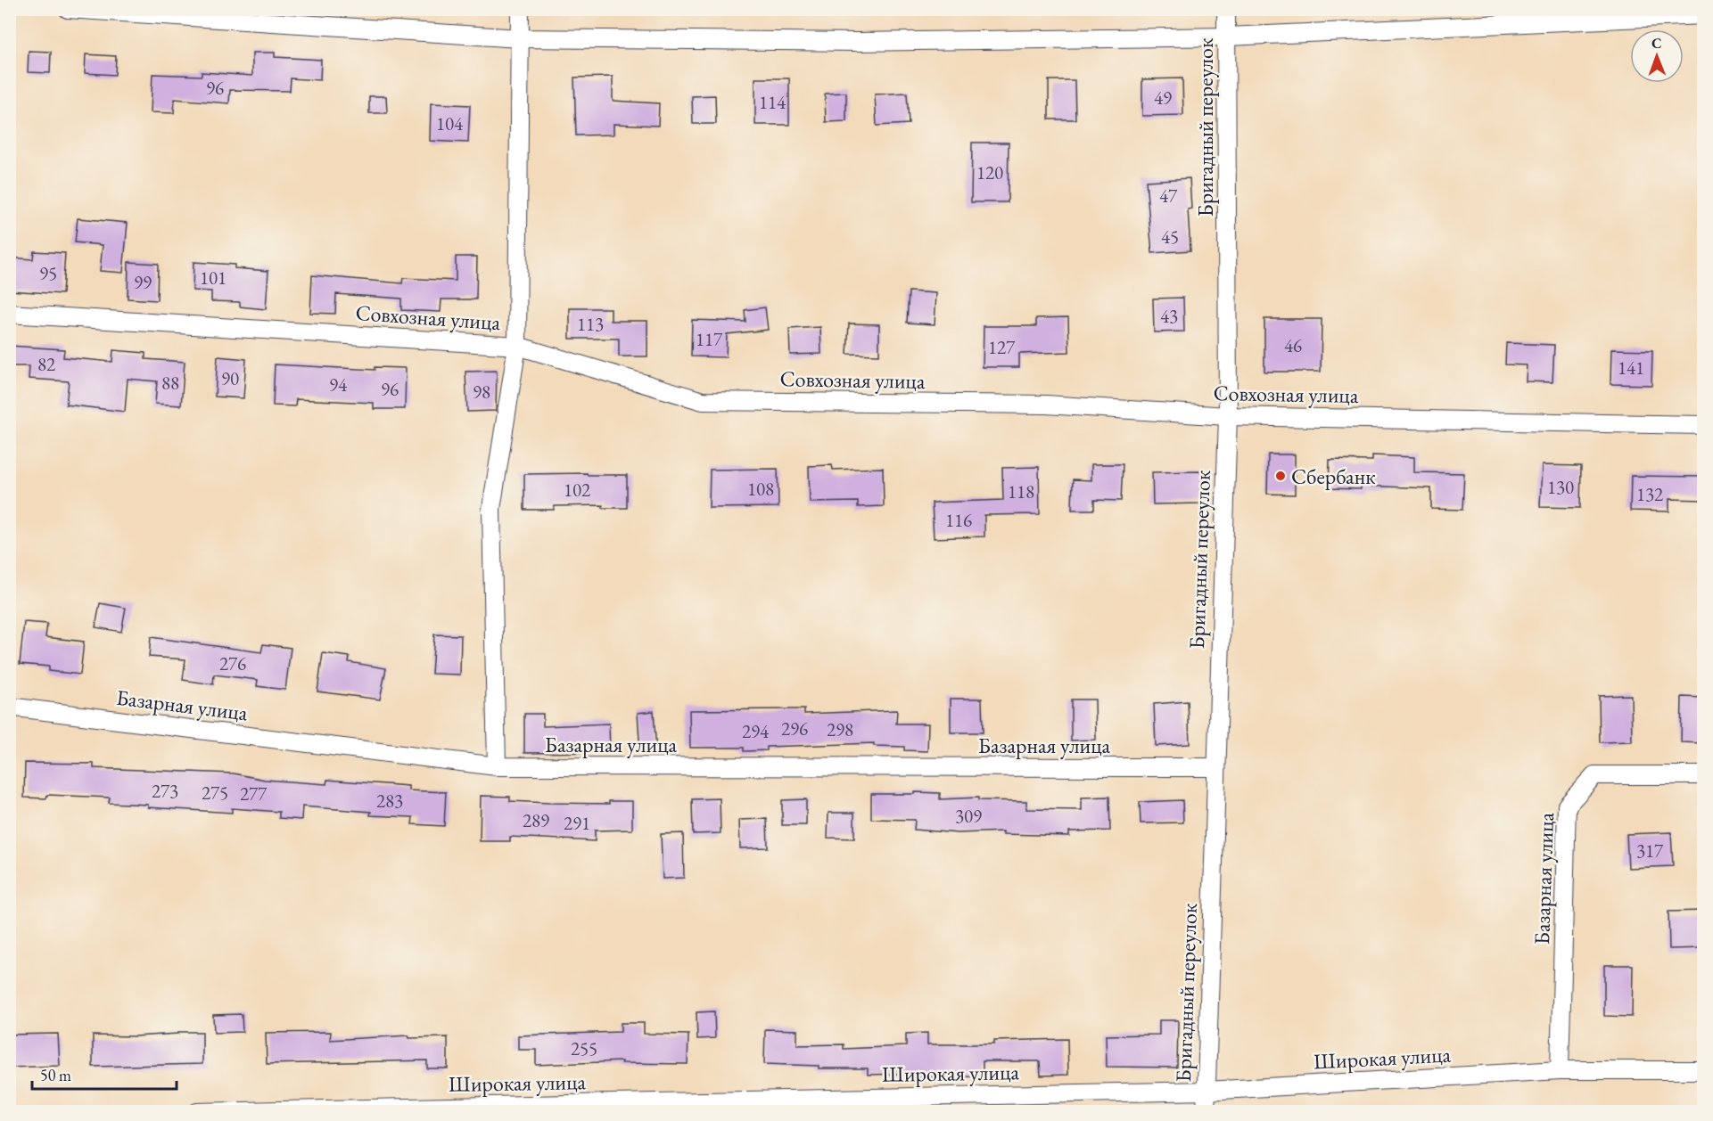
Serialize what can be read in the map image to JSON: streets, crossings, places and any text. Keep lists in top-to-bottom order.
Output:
{
  "streets": {
    "street": [
      "Бригадный переулок",
      "Совхозная улица",
      "Базарная улица",
      "Широкая улица"
    ]
  },
  "crossings": [
    ["Бригадный переулок", "Совхозная улица"],
    ["Бригадный переулок", "Базарная улица"],
    ["Бригадный переулок", "Широкая улица"],
    ["Базарная улица", "Широкая улица"]
  ],
  "places": ["Сбербанк"],
  "house_numbers": [
    "96",
    "49",
    "114",
    "104",
    "120",
    "47",
    "45",
    "95",
    "101",
    "99",
    "43",
    "113",
    "117",
    "46",
    "127",
    "82",
    "141",
    "90",
    "88",
    "94",
    "96",
    "98",
    "130",
    "108",
    "102",
    "118",
    "132",
    "116",
    "276",
    "296",
    "298",
    "294",
    "273",
    "275",
    "277",
    "283",
    "309",
    "289",
    "291",
    "317",
    "255"
  ],
  "scale_bar": "50 m",
  "north": "top"
}
